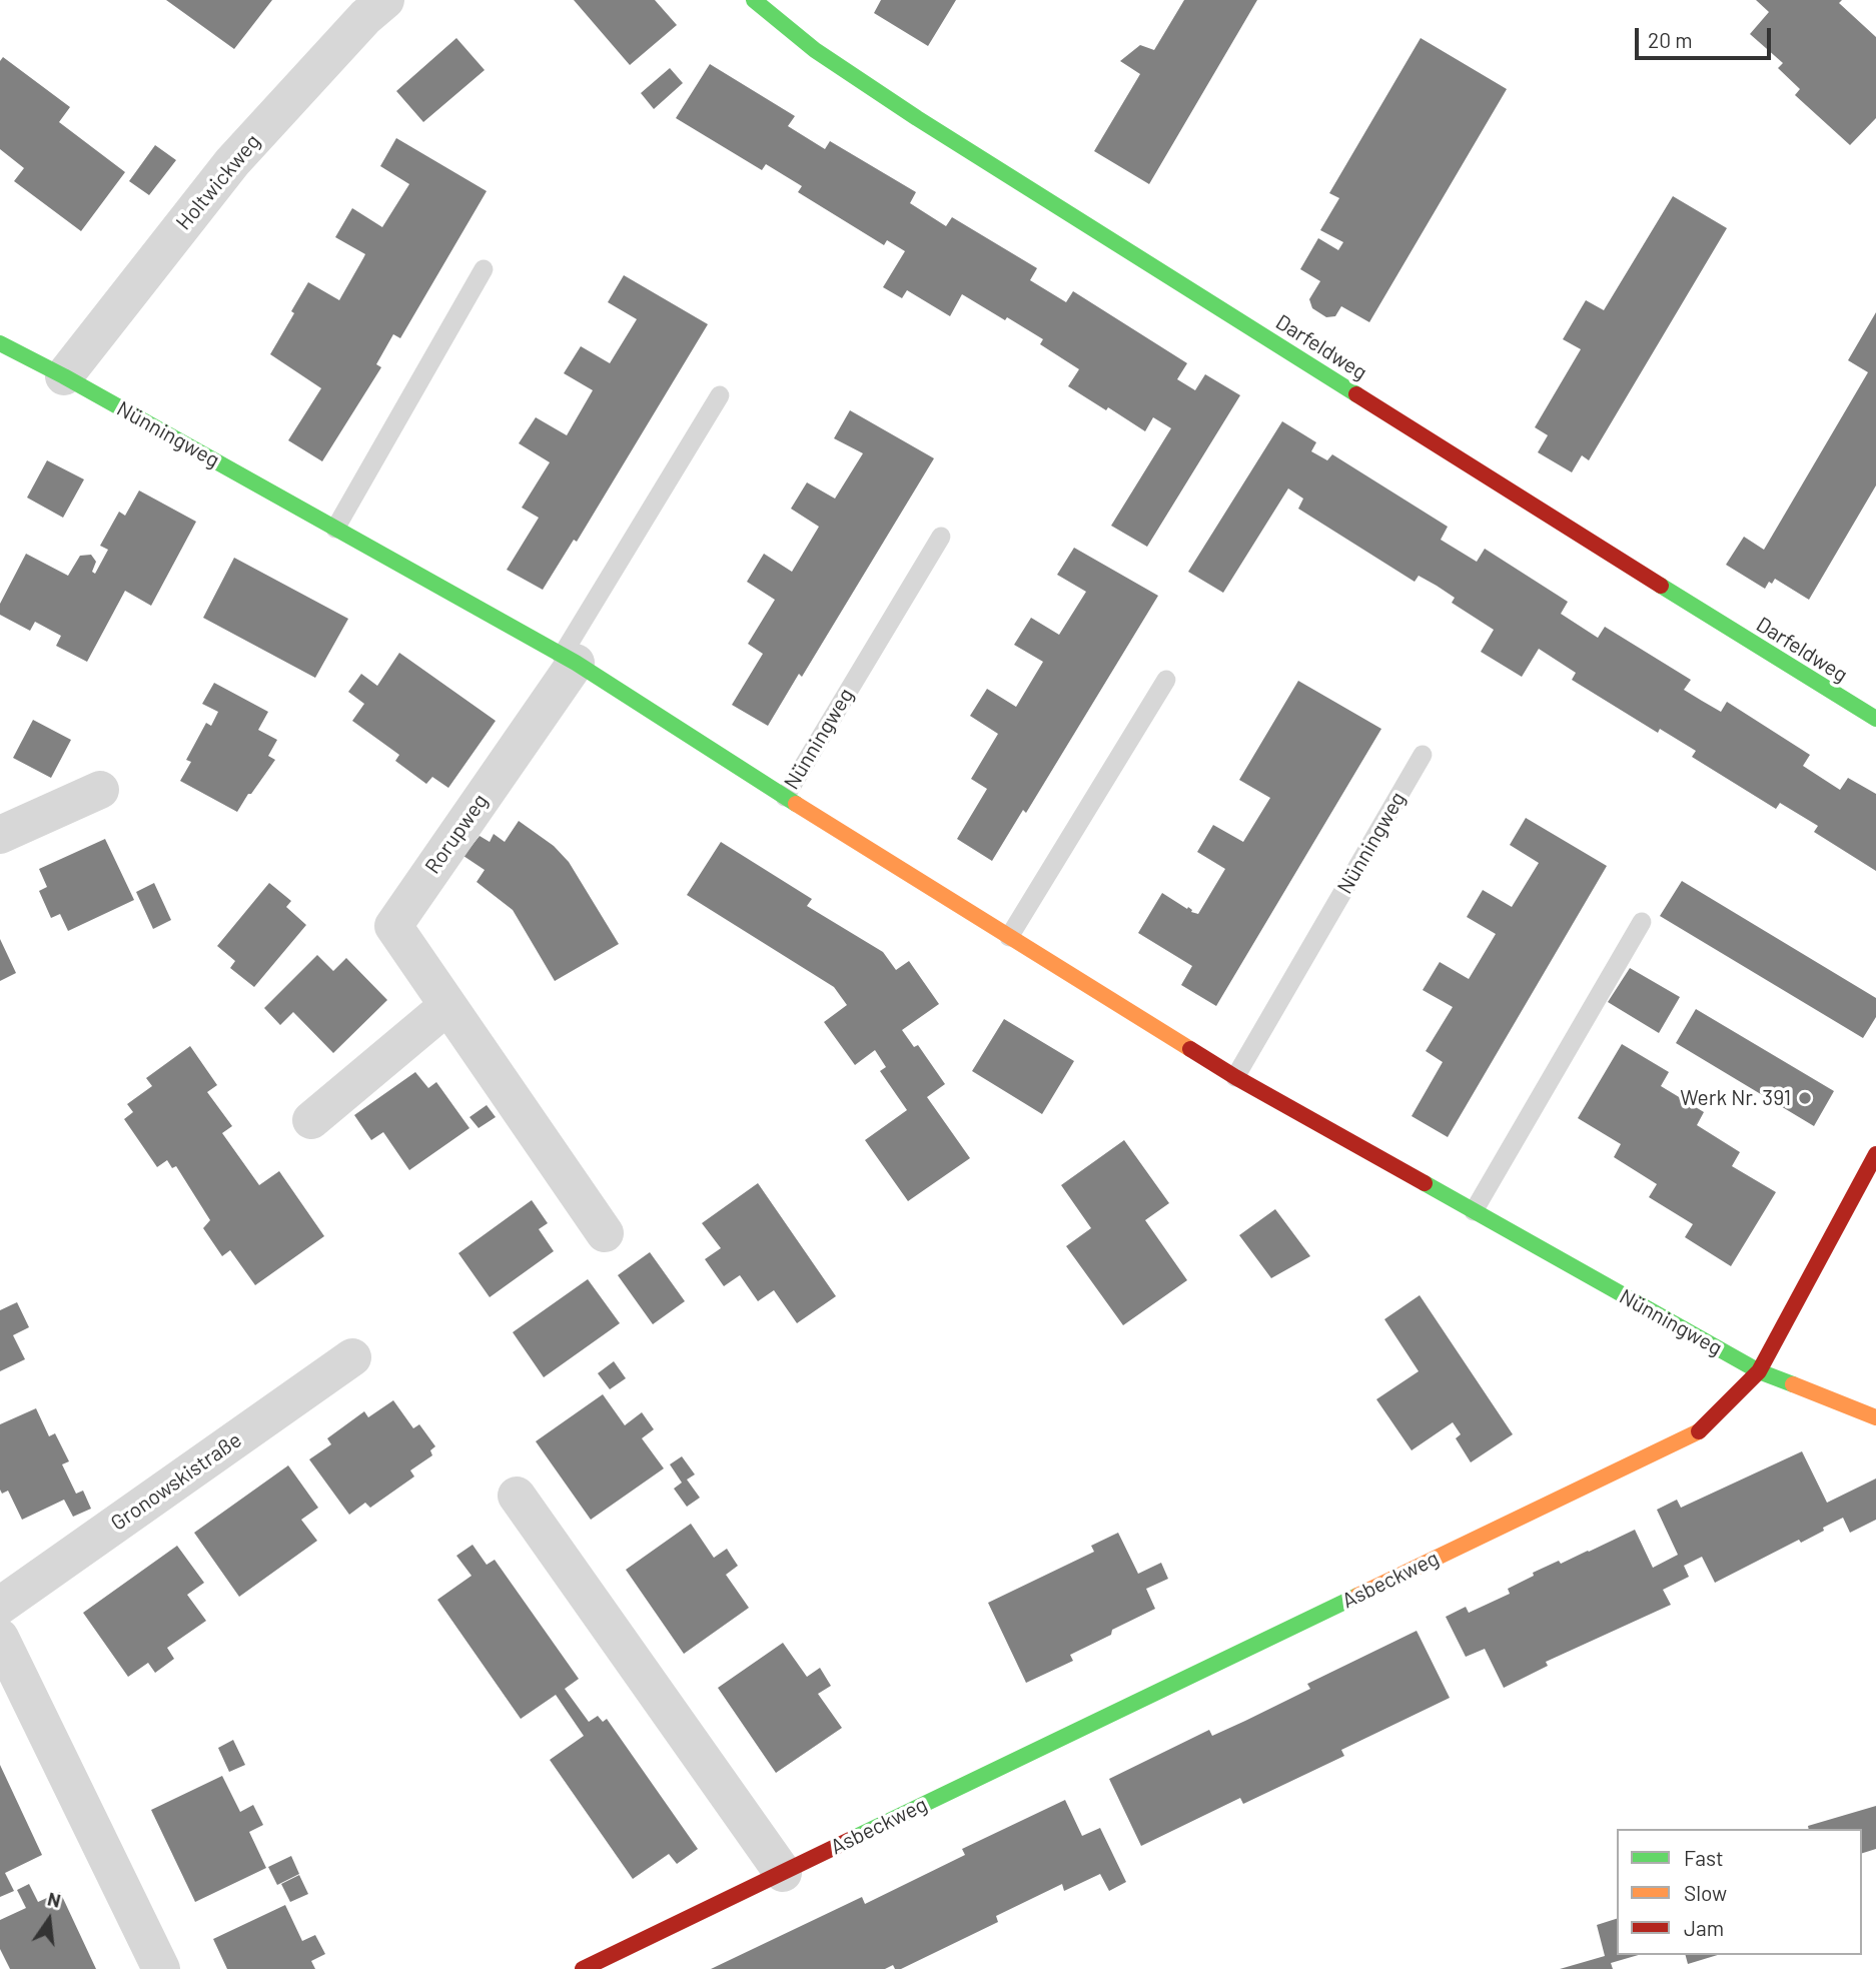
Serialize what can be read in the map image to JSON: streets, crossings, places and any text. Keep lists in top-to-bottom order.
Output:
{
  "streets": {
    "street": [
      "Holtwickweg",
      "Darfeldweg",
      "Nünningweg",
      "Rorupweg",
      "Gronowskistraße",
      "Asbeckweg"
    ]
  },
  "crossings": [
    ["Holtwickweg", "Nünningweg"],
    ["Nünningweg", "Rorupweg"],
    ["Nünningweg", "Asbeckweg"]
  ],
  "places": ["Werk Nr. 391"],
  "legend": ["Fast", "Slow", "Jam"],
  "scale_bar": "20 m",
  "north": "top"
}
